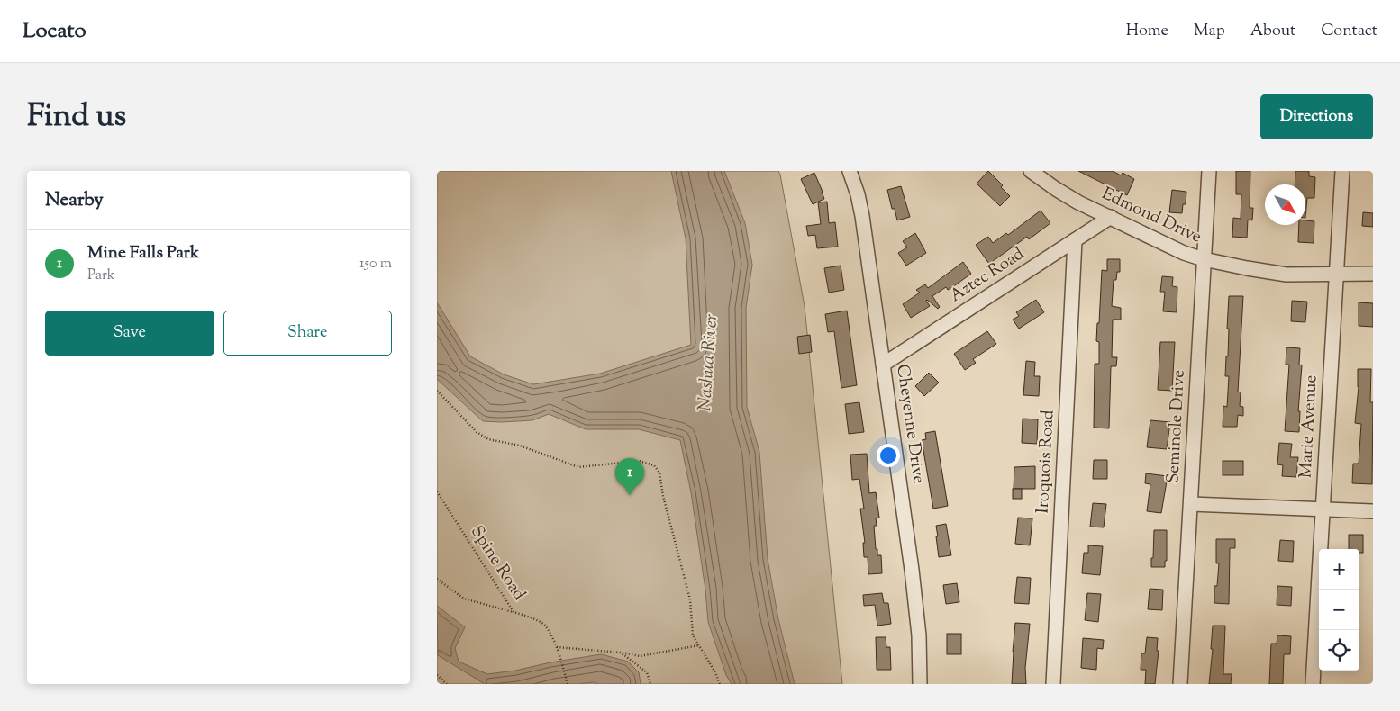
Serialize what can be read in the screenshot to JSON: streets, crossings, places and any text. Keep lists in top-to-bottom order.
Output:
{
  "streets": {
    "street": [
      "Edmond Drive",
      "Aztec Road",
      "Cheyenne Drive",
      "Seminole Drive",
      "Marie Avenue",
      "Iroquois Road"
    ],
    "path": ["Spine Road"]
  },
  "crossings": [
    ["Edmond Drive", "Aztec Road"],
    ["Edmond Drive", "Seminole Drive"],
    ["Edmond Drive", "Marie Avenue"],
    ["Aztec Road", "Cheyenne Drive"],
    ["Aztec Road", "Iroquois Road"]
  ],
  "water": ["Nashua River"],
  "north": "bottom right",
  "page": {
    "header": "Locato",
    "nav": [
      "Home",
      "Map",
      "About",
      "Contact"
    ],
    "title": "Find us",
    "buttons": [
      "Directions",
      ["Save", "Share"]
    ],
    "heading": "Nearby",
    "list": [
      {
        "mark": "1",
        "name": "Mine Falls Park",
        "note": "Park",
        "value": "150 m"
      }
    ],
    "pins": "1",
    "map_buttons": ["+", "−"]
  }
}
